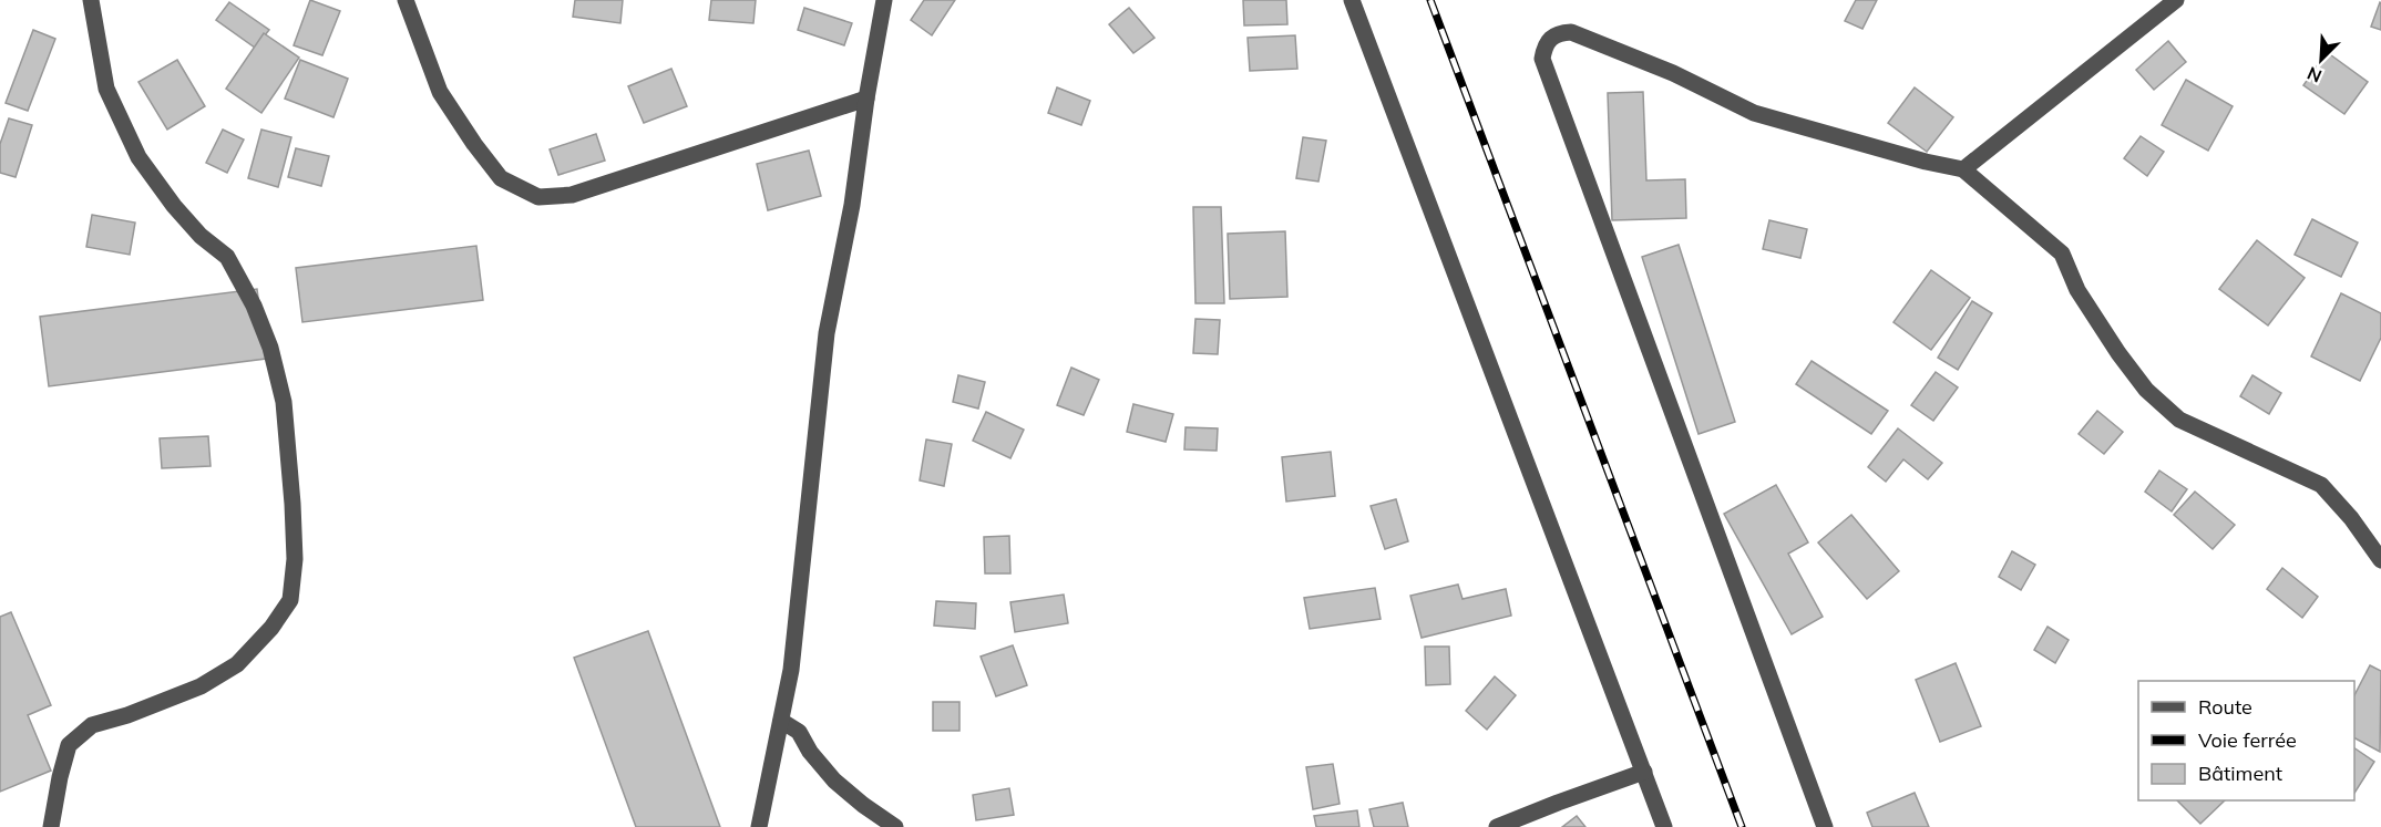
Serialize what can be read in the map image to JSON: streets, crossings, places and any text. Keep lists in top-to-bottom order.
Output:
{
  "legend": ["Route", "Voie ferrée", "Bâtiment"],
  "north": "bottom left"
}
